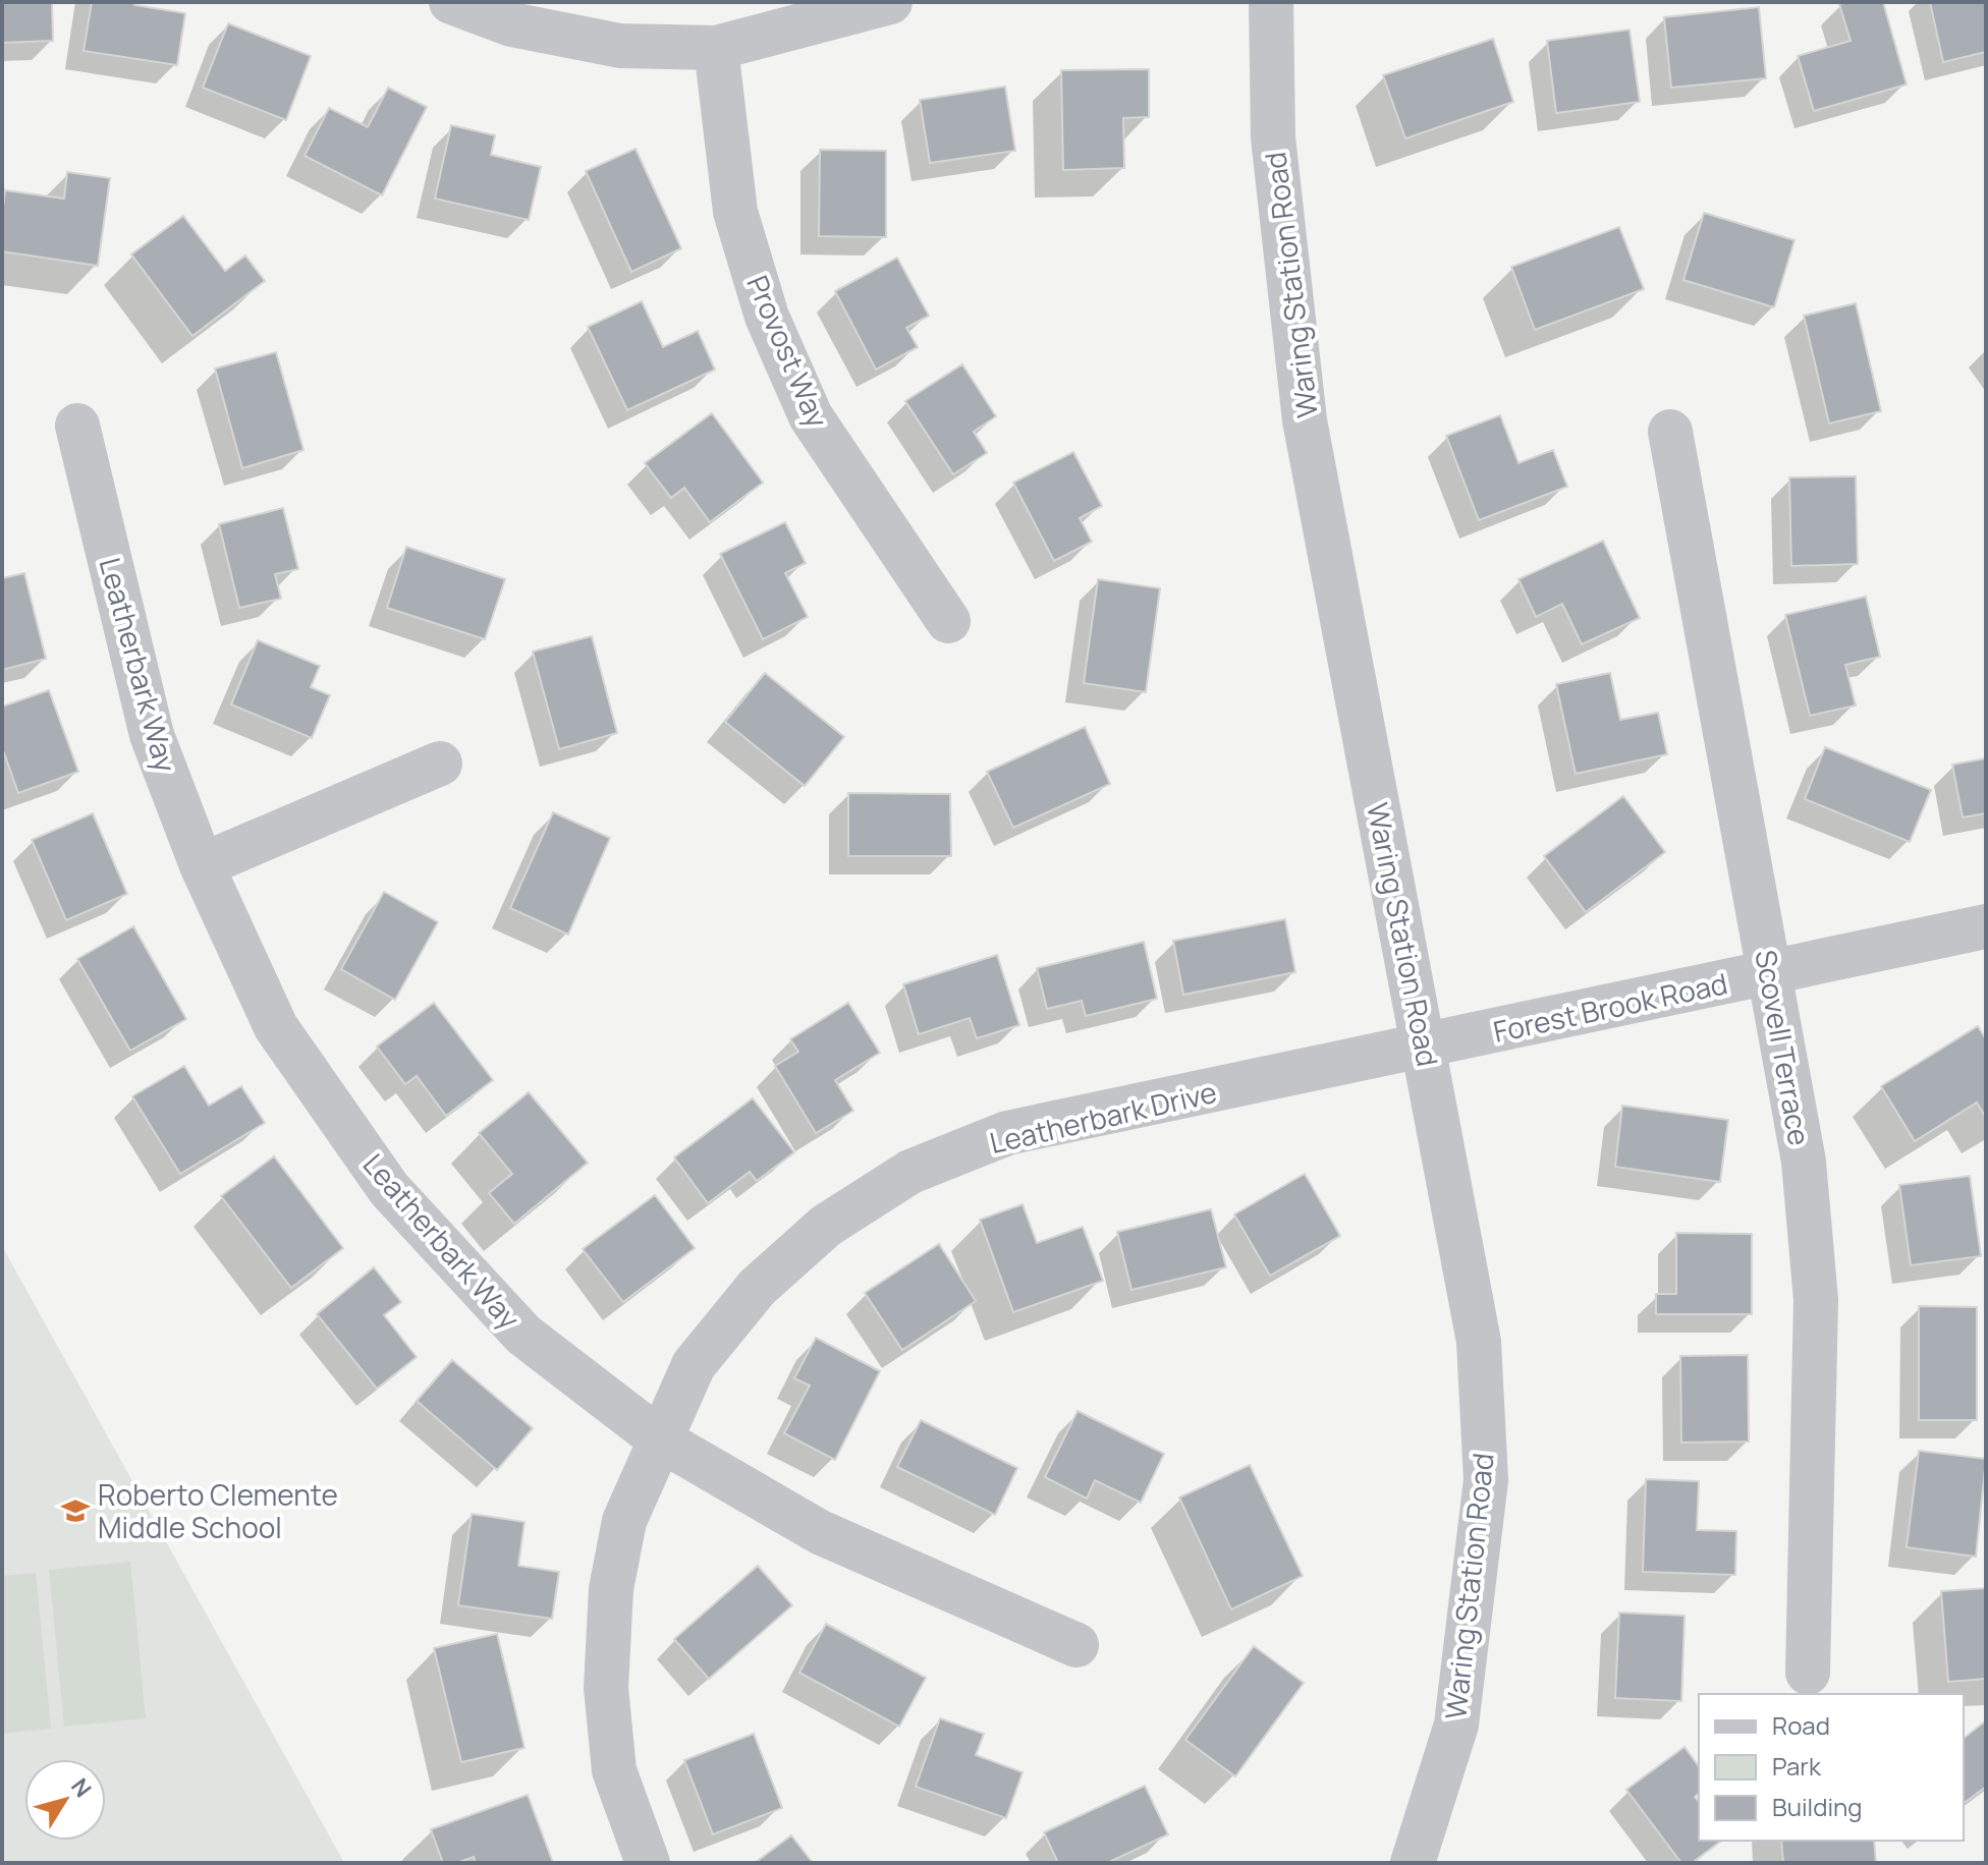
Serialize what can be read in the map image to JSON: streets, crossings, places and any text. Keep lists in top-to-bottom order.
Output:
{
  "streets": {
    "street": [
      "Waring Station Road",
      "Provost Way",
      "Leatherbark Way",
      "Forest Brook Road",
      "Scovell Terrace",
      "Leatherbark Drive"
    ]
  },
  "crossings": [
    ["Waring Station Road", "Forest Brook Road"],
    ["Waring Station Road", "Leatherbark Drive"],
    ["Leatherbark Way", "Leatherbark Drive"],
    ["Forest Brook Road", "Scovell Terrace"],
    ["Forest Brook Road", "Leatherbark Drive"]
  ],
  "places": {
    "school or university": ["Roberto Clemente Middle School"]
  },
  "legend": ["Road", "Park", "Building"],
  "north": "top right"
}
